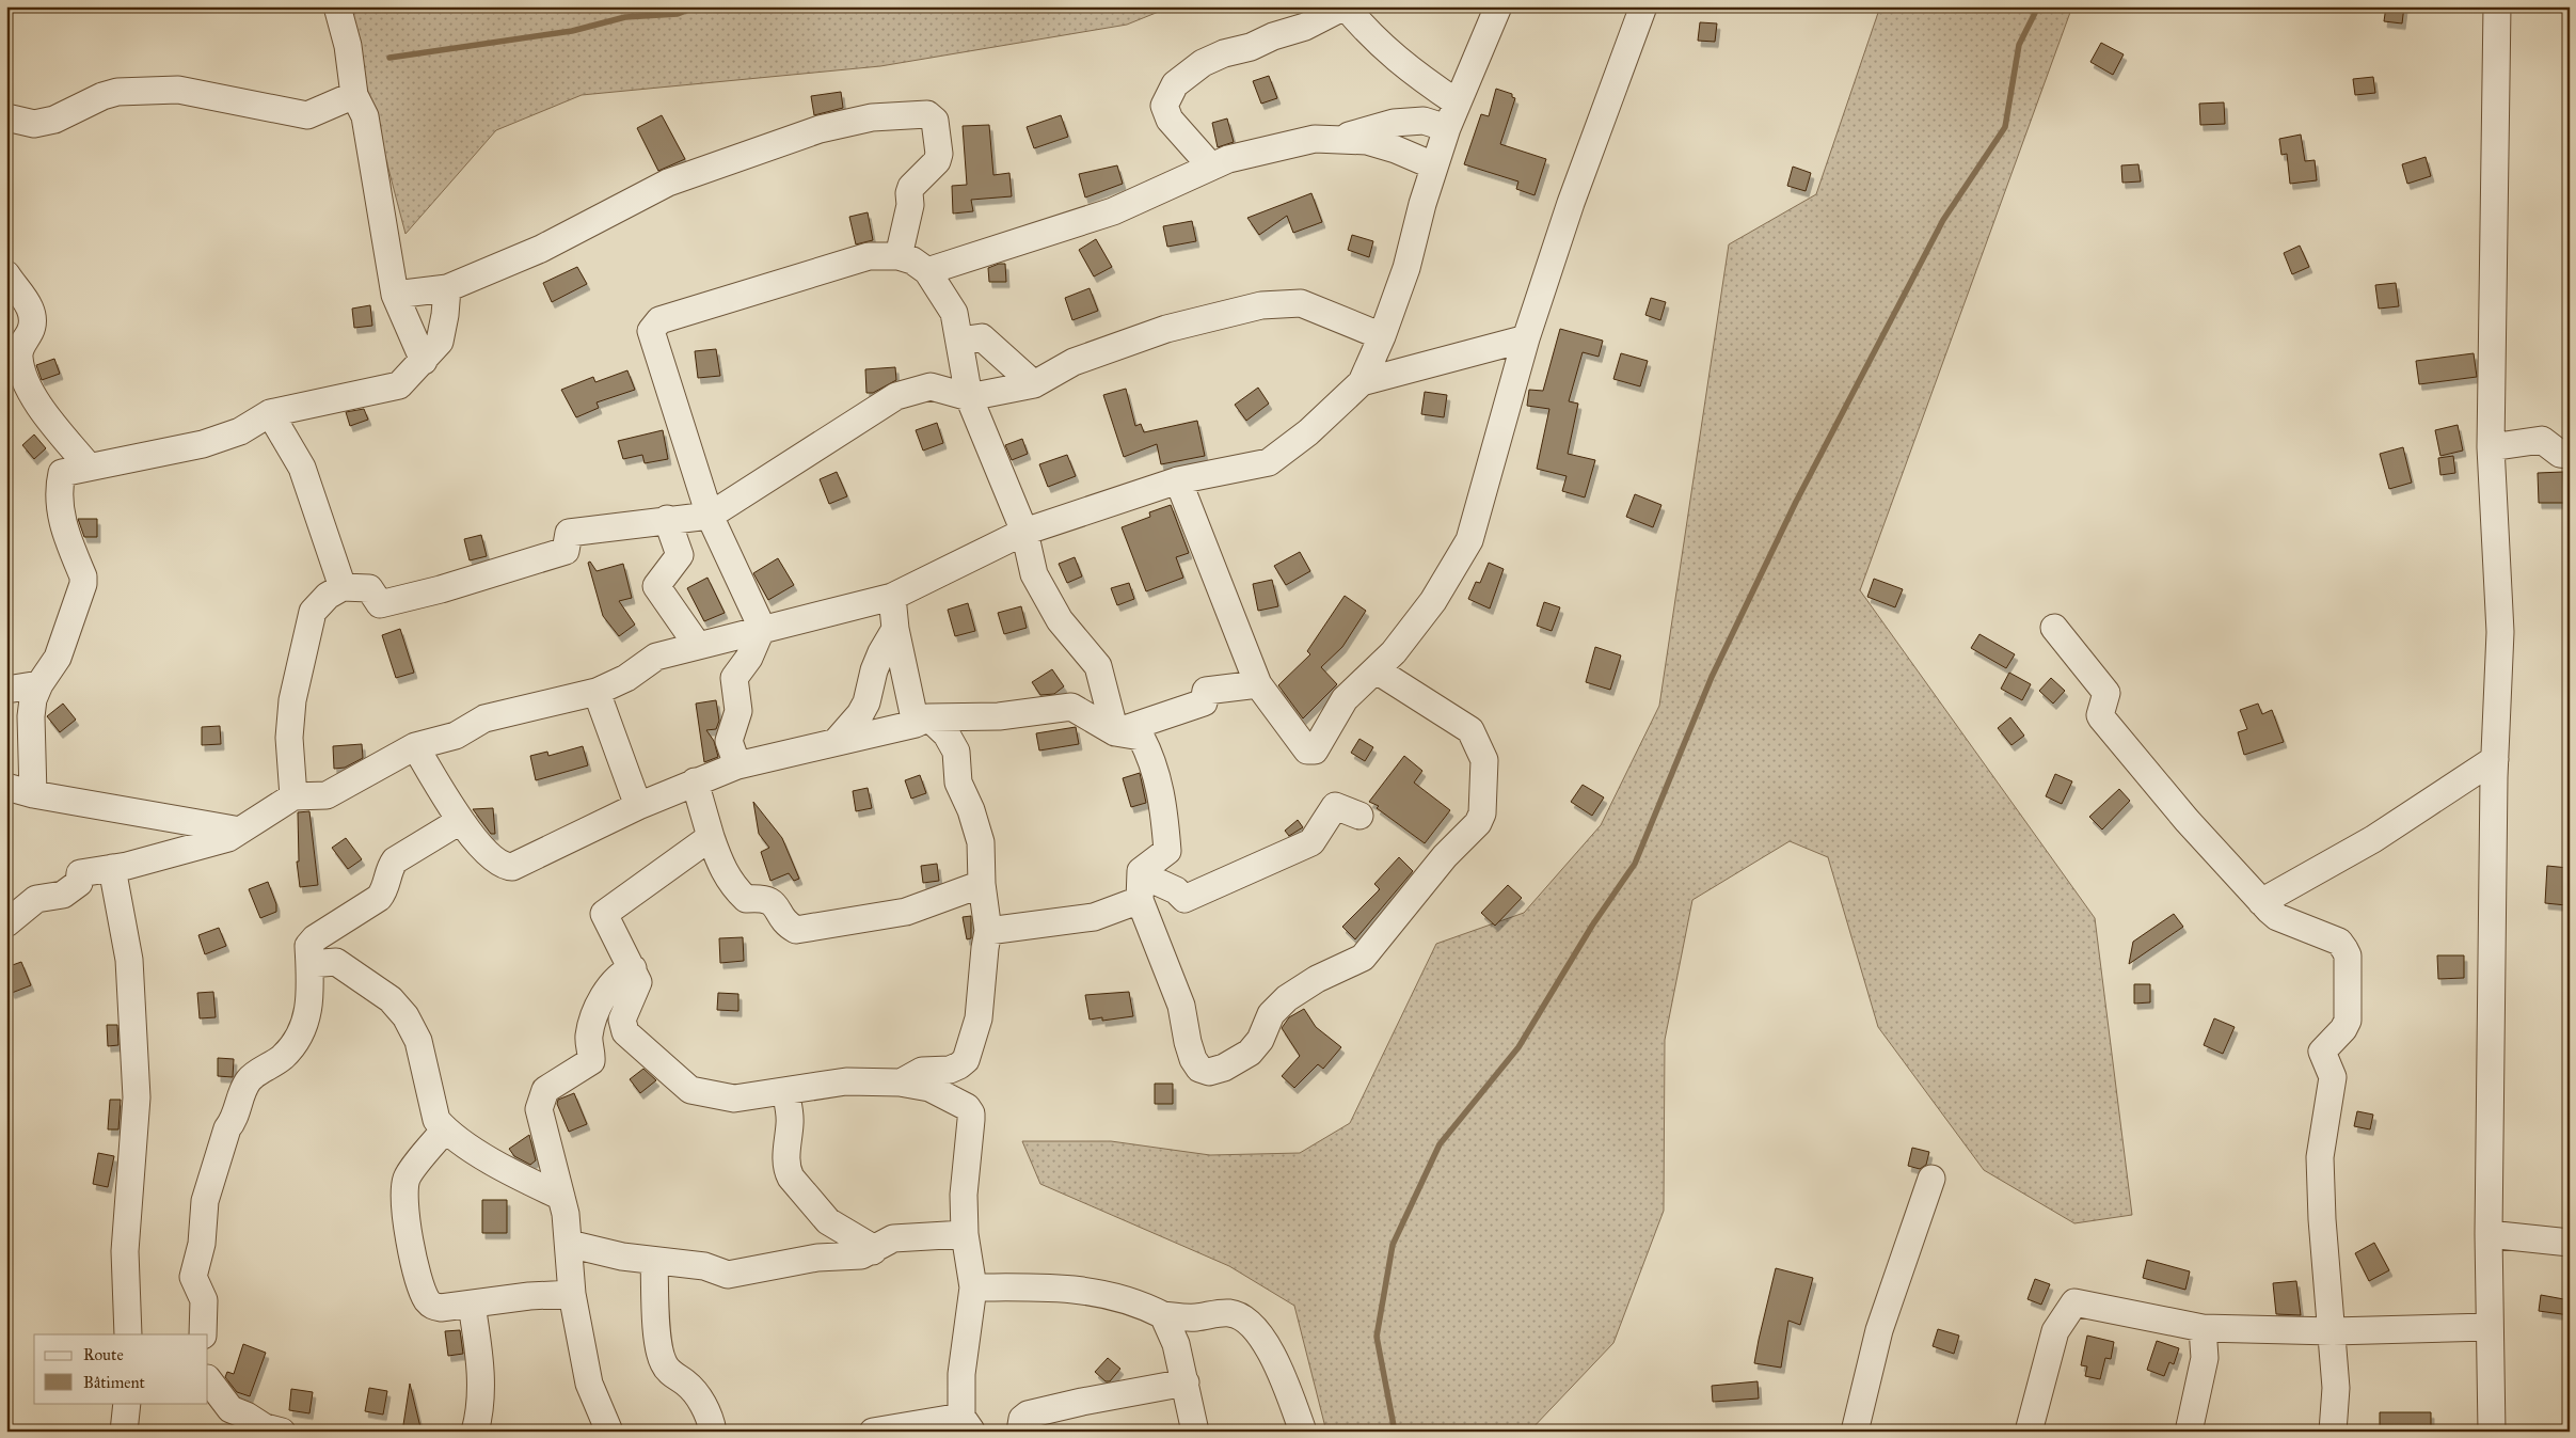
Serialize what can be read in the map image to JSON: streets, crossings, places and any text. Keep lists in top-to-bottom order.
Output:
{
  "legend": ["Route", "Bâtiment"]
}
